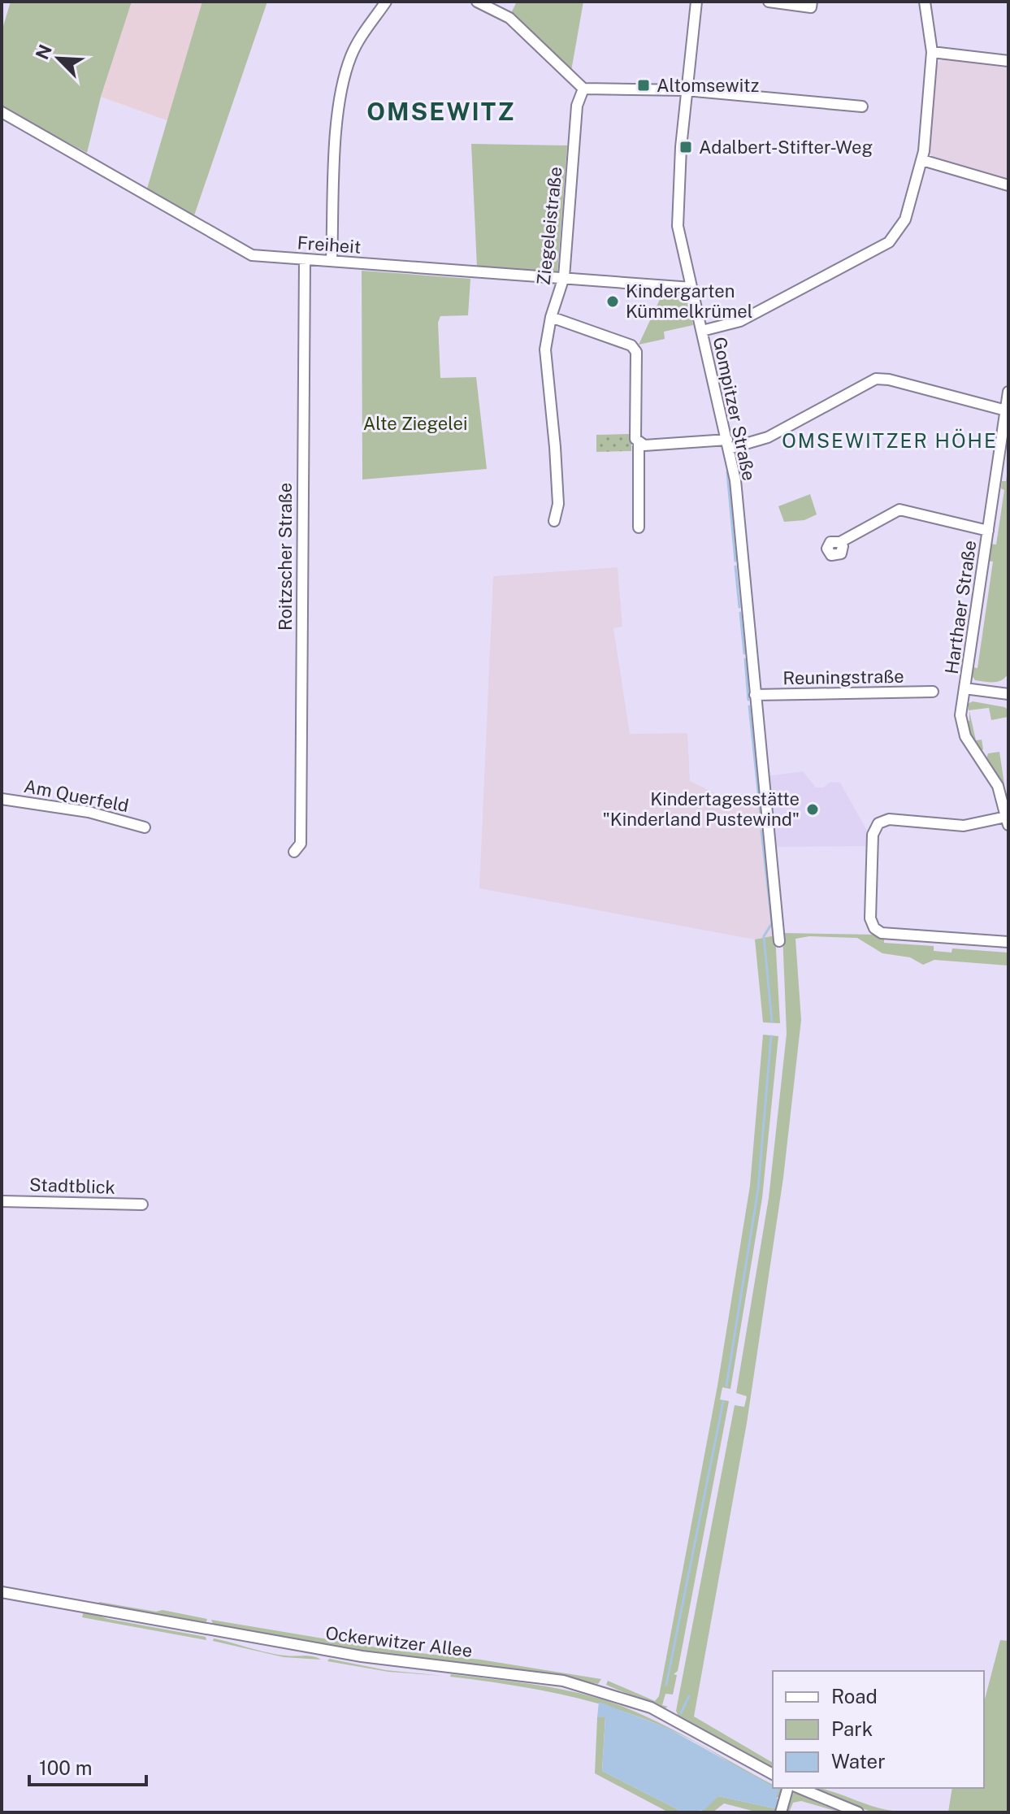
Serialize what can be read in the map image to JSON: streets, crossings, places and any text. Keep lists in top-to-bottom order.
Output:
{
  "streets": {
    "street": [
      "Ziegeleistraße",
      "Freiheit",
      "Gompitzer Straße",
      "Roitzscher Straße",
      "Harthaer Straße",
      "Reuningstraße",
      "Am Querfeld",
      "Stadtblick",
      "Ockerwitzer Allee"
    ]
  },
  "crossings": [
    ["Ziegeleistraße", "Freiheit"],
    ["Freiheit", "Gompitzer Straße"],
    ["Freiheit", "Roitzscher Straße"],
    ["Gompitzer Straße", "Reuningstraße"]
  ],
  "districts": ["OMSEWITZ", "OMSEWITZER HÖHE"],
  "parks": ["Alte Ziegelei"],
  "places": {
    "transit": ["Altomsewitz", "Adalbert-Stifter-Weg"],
    "other": ["Kindergarten Kümmelkrümel", "Kindertagesstätte \"Kinderland Pustewind\""]
  },
  "legend": ["Road", "Park", "Water"],
  "scale_bar": "100 m",
  "north": "top left"
}
